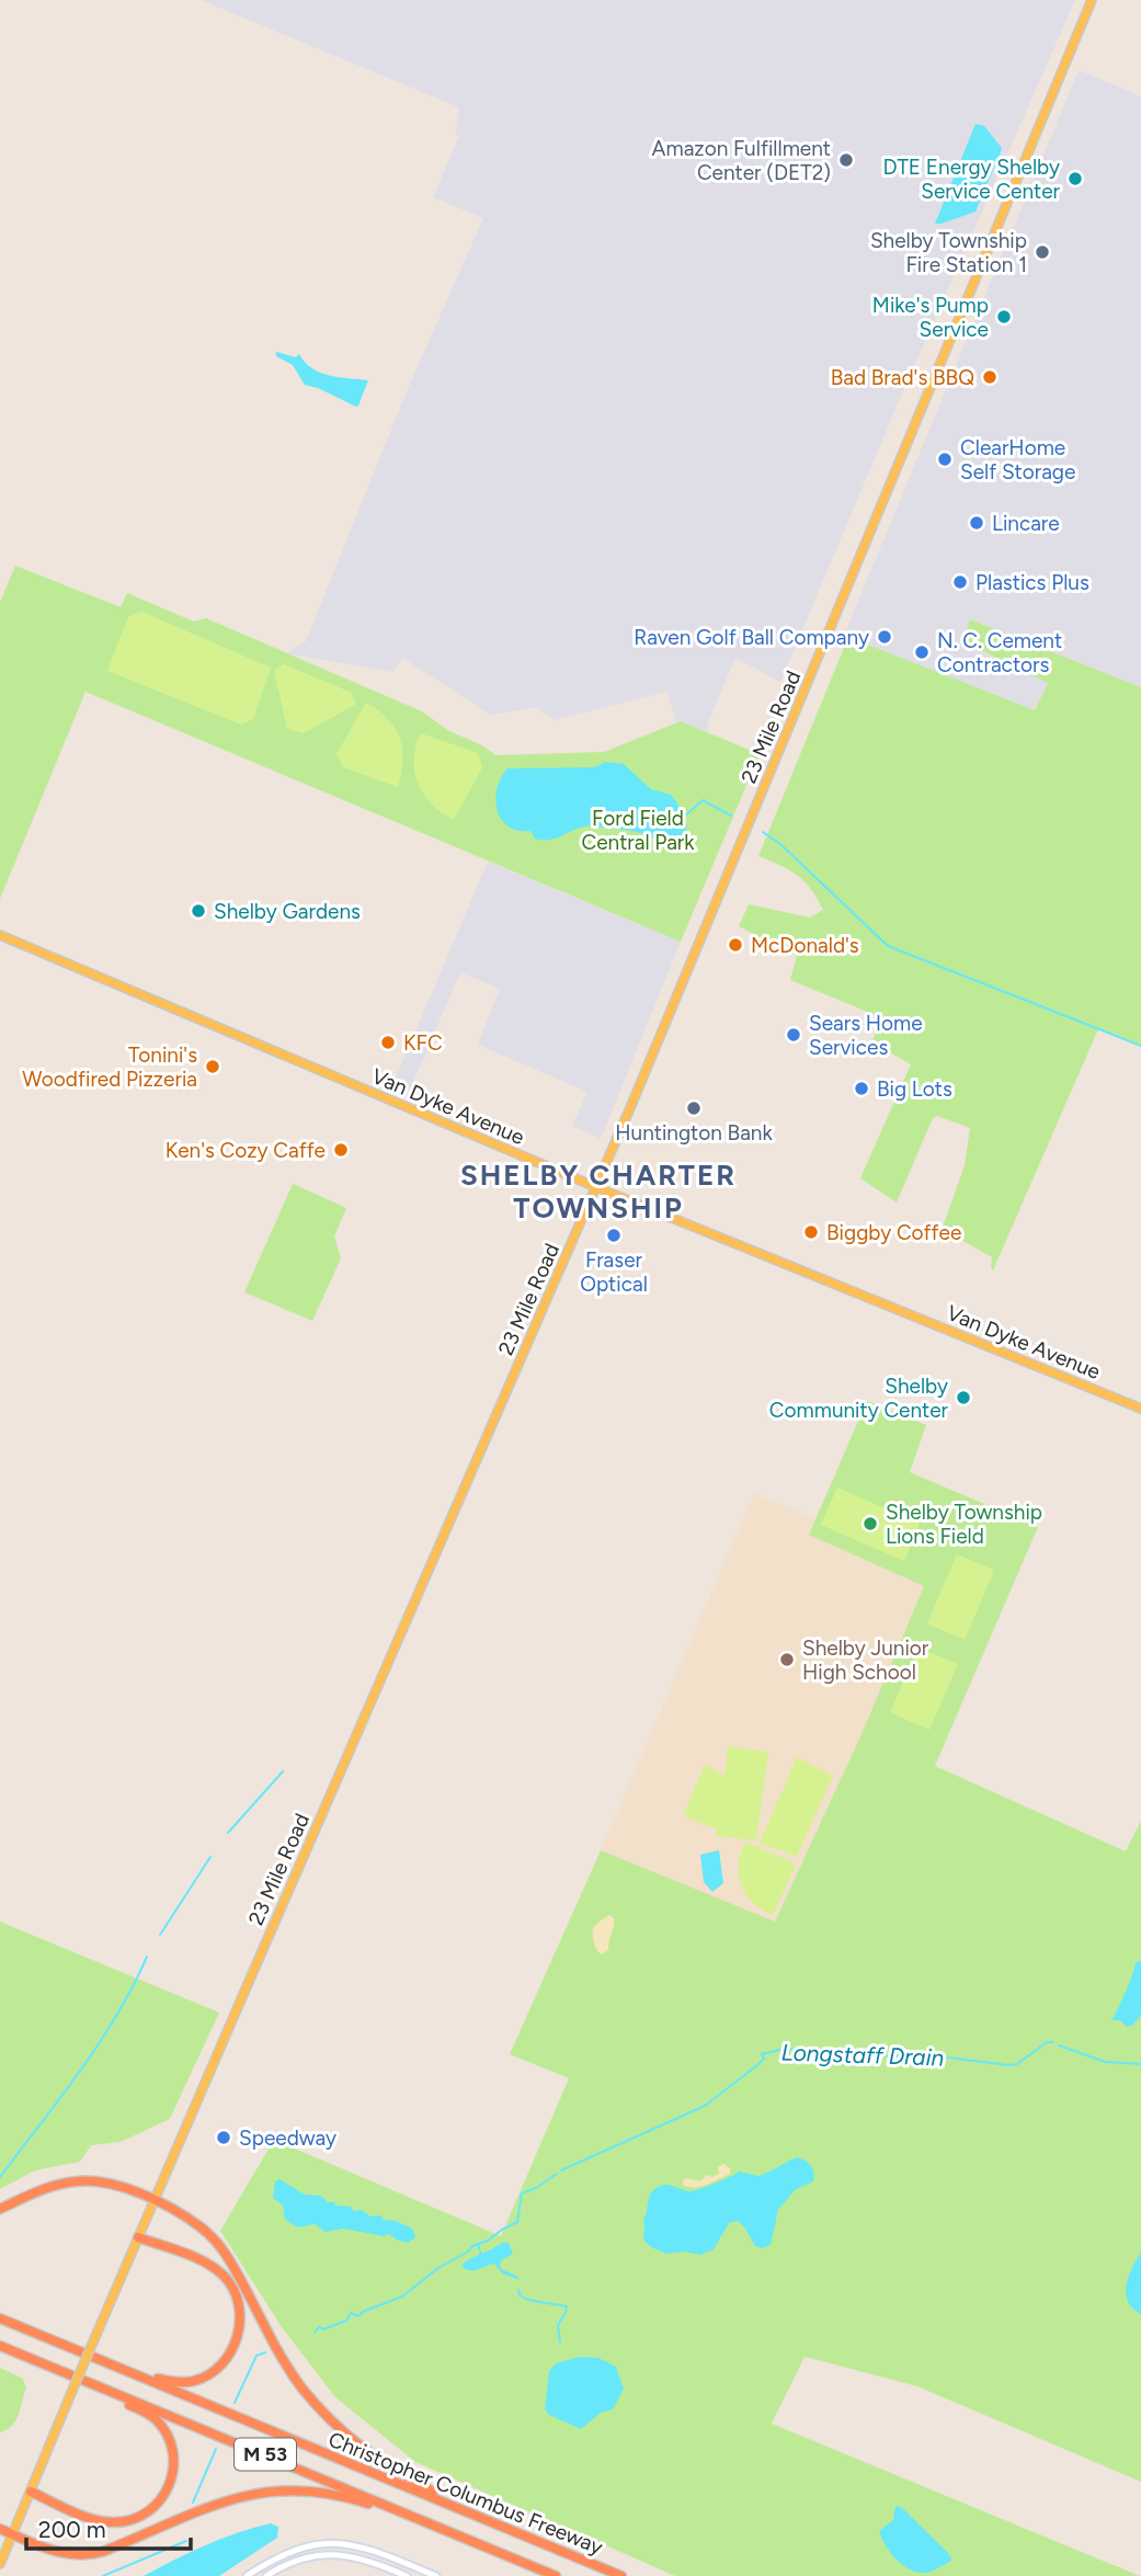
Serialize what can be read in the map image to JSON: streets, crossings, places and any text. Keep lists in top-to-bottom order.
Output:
{
  "streets": {
    "highway": ["M 53", "Christopher Columbus Freeway"],
    "main road": ["23 Mile Road", "Van Dyke Avenue"]
  },
  "crossings": [
    ["23 Mile Road", "Van Dyke Avenue"]
  ],
  "districts": ["SHELBY CHARTER TOWNSHIP"],
  "water": ["Longstaff Drain"],
  "parks": ["Ford Field Central Park"],
  "places": [
    "Amazon Fulfillment Center (DET2)",
    "DTE Energy Shelby Service Center",
    "Shelby Township Fire Station 1",
    "Mike's Pump Service",
    "Bad Brad's BBQ",
    "ClearHome Self Storage",
    "Lincare",
    "Plastics Plus",
    "Raven Golf Ball Company",
    "N. C. Cement Contractors",
    "Shelby Gardens",
    "McDonald's",
    "Sears Home Services",
    "KFC",
    "Tonini's Woodfired Pizzeria",
    "Big Lots",
    "Huntington Bank",
    "Ken's Cozy Caffe",
    "Biggby Coffee",
    "Fraser Optical",
    "Shelby Community Center",
    "Shelby Township Lions Field",
    "Shelby Junior High School",
    "Speedway"
  ],
  "scale_bar": "200 m"
}
